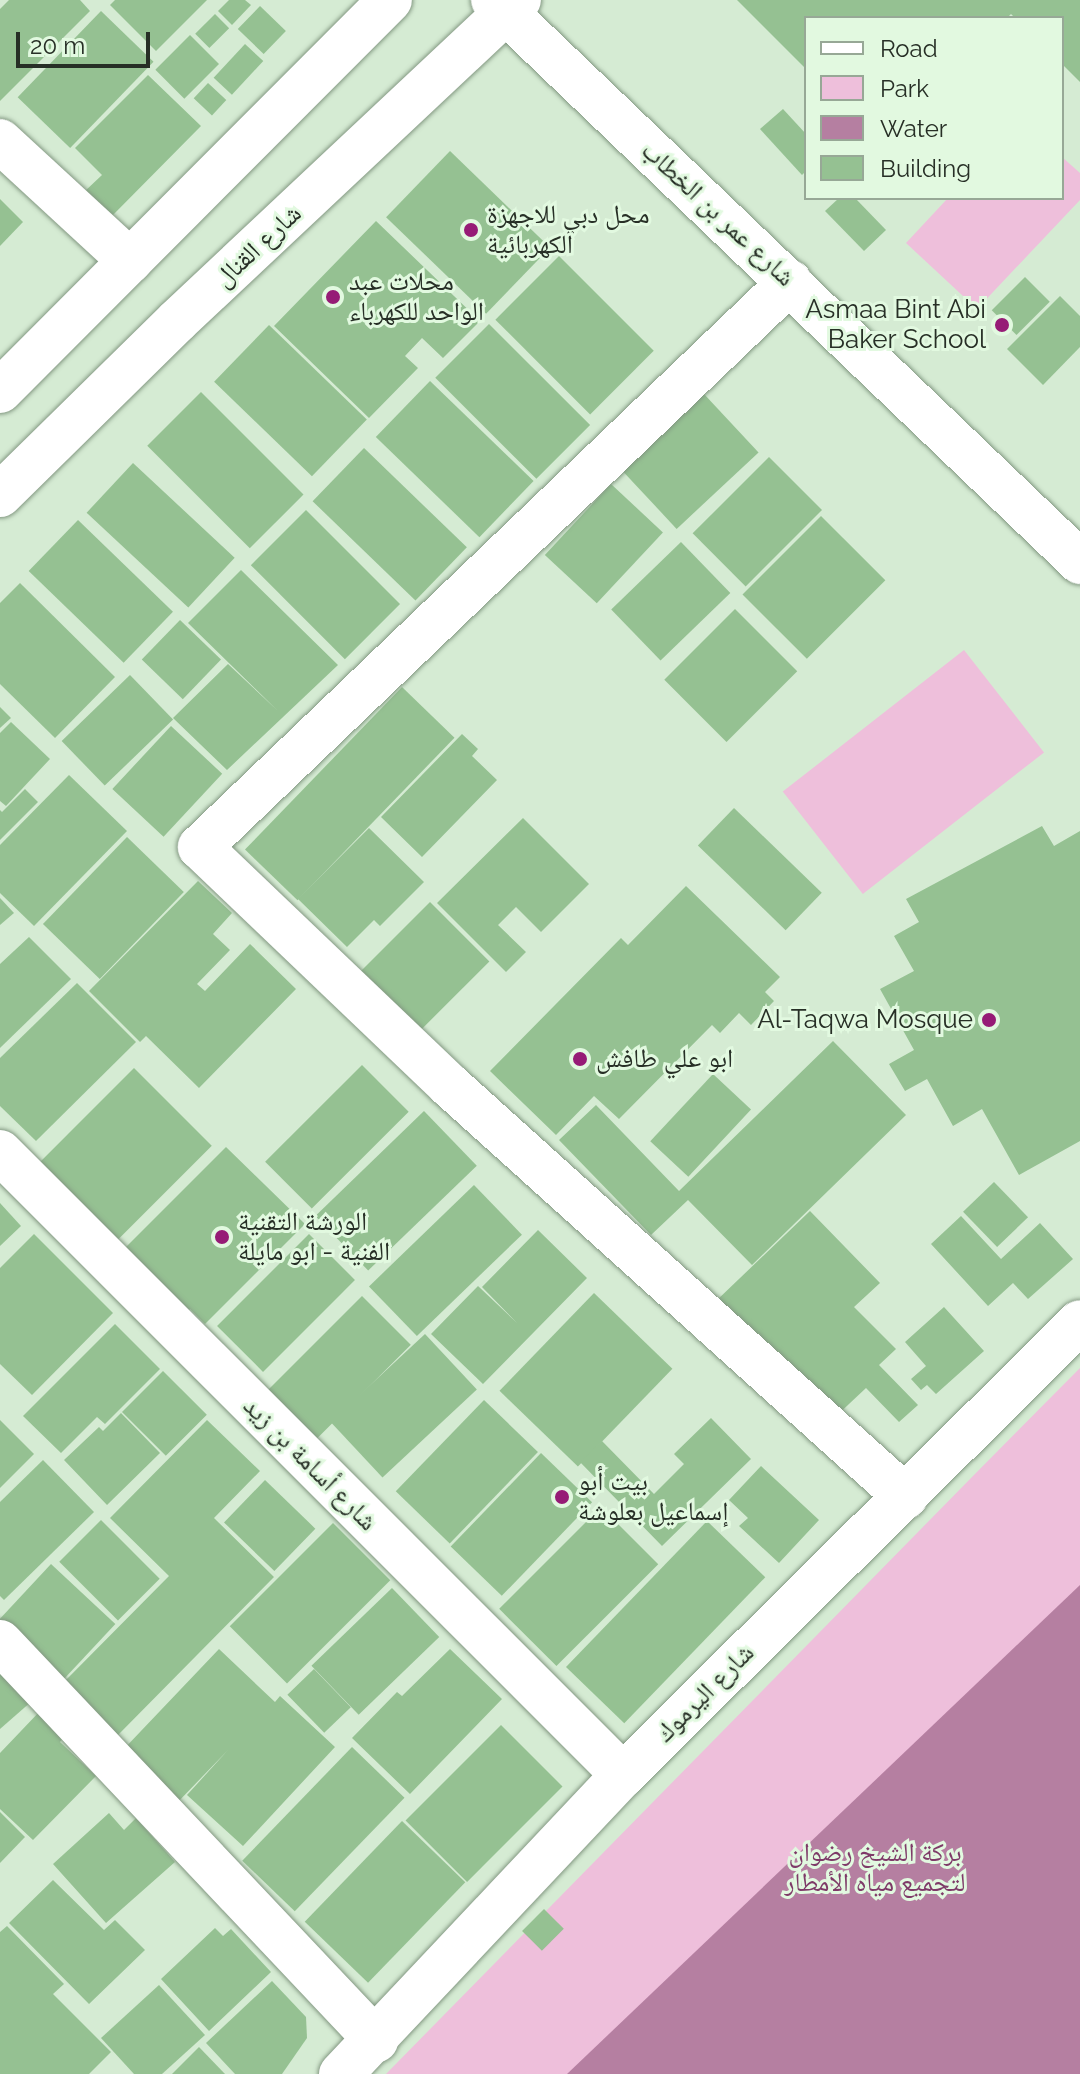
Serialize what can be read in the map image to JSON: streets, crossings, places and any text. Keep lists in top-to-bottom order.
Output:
{
  "streets": {
    "street": [
      "شارع عمر بن الخطاب",
      "شارع القنال",
      "شارع أسامة بن زيد",
      "شارع اليرموك"
    ]
  },
  "crossings": [
    ["شارع عمر بن الخطاب", "شارع القنال"],
    ["شارع أسامة بن زيد", "شارع اليرموك"]
  ],
  "parks": ["بركة الشيخ رضوان لتجميع مياه الأمطار"],
  "places": [
    "محل دبي للاجهزة الكهربائية",
    "محلات عبد الواحد للكهرباء",
    "Asmaa Bint Abi Baker School",
    "Al-Taqwa Mosque",
    "ابو علي طافش",
    "الورشة التقنية الفنية - ابو مايلة",
    "بيت أبو إسماعيل بعلوشة"
  ],
  "legend": [
    "Road",
    "Park",
    "Water",
    "Building"
  ],
  "scale_bar": "20 m"
}
